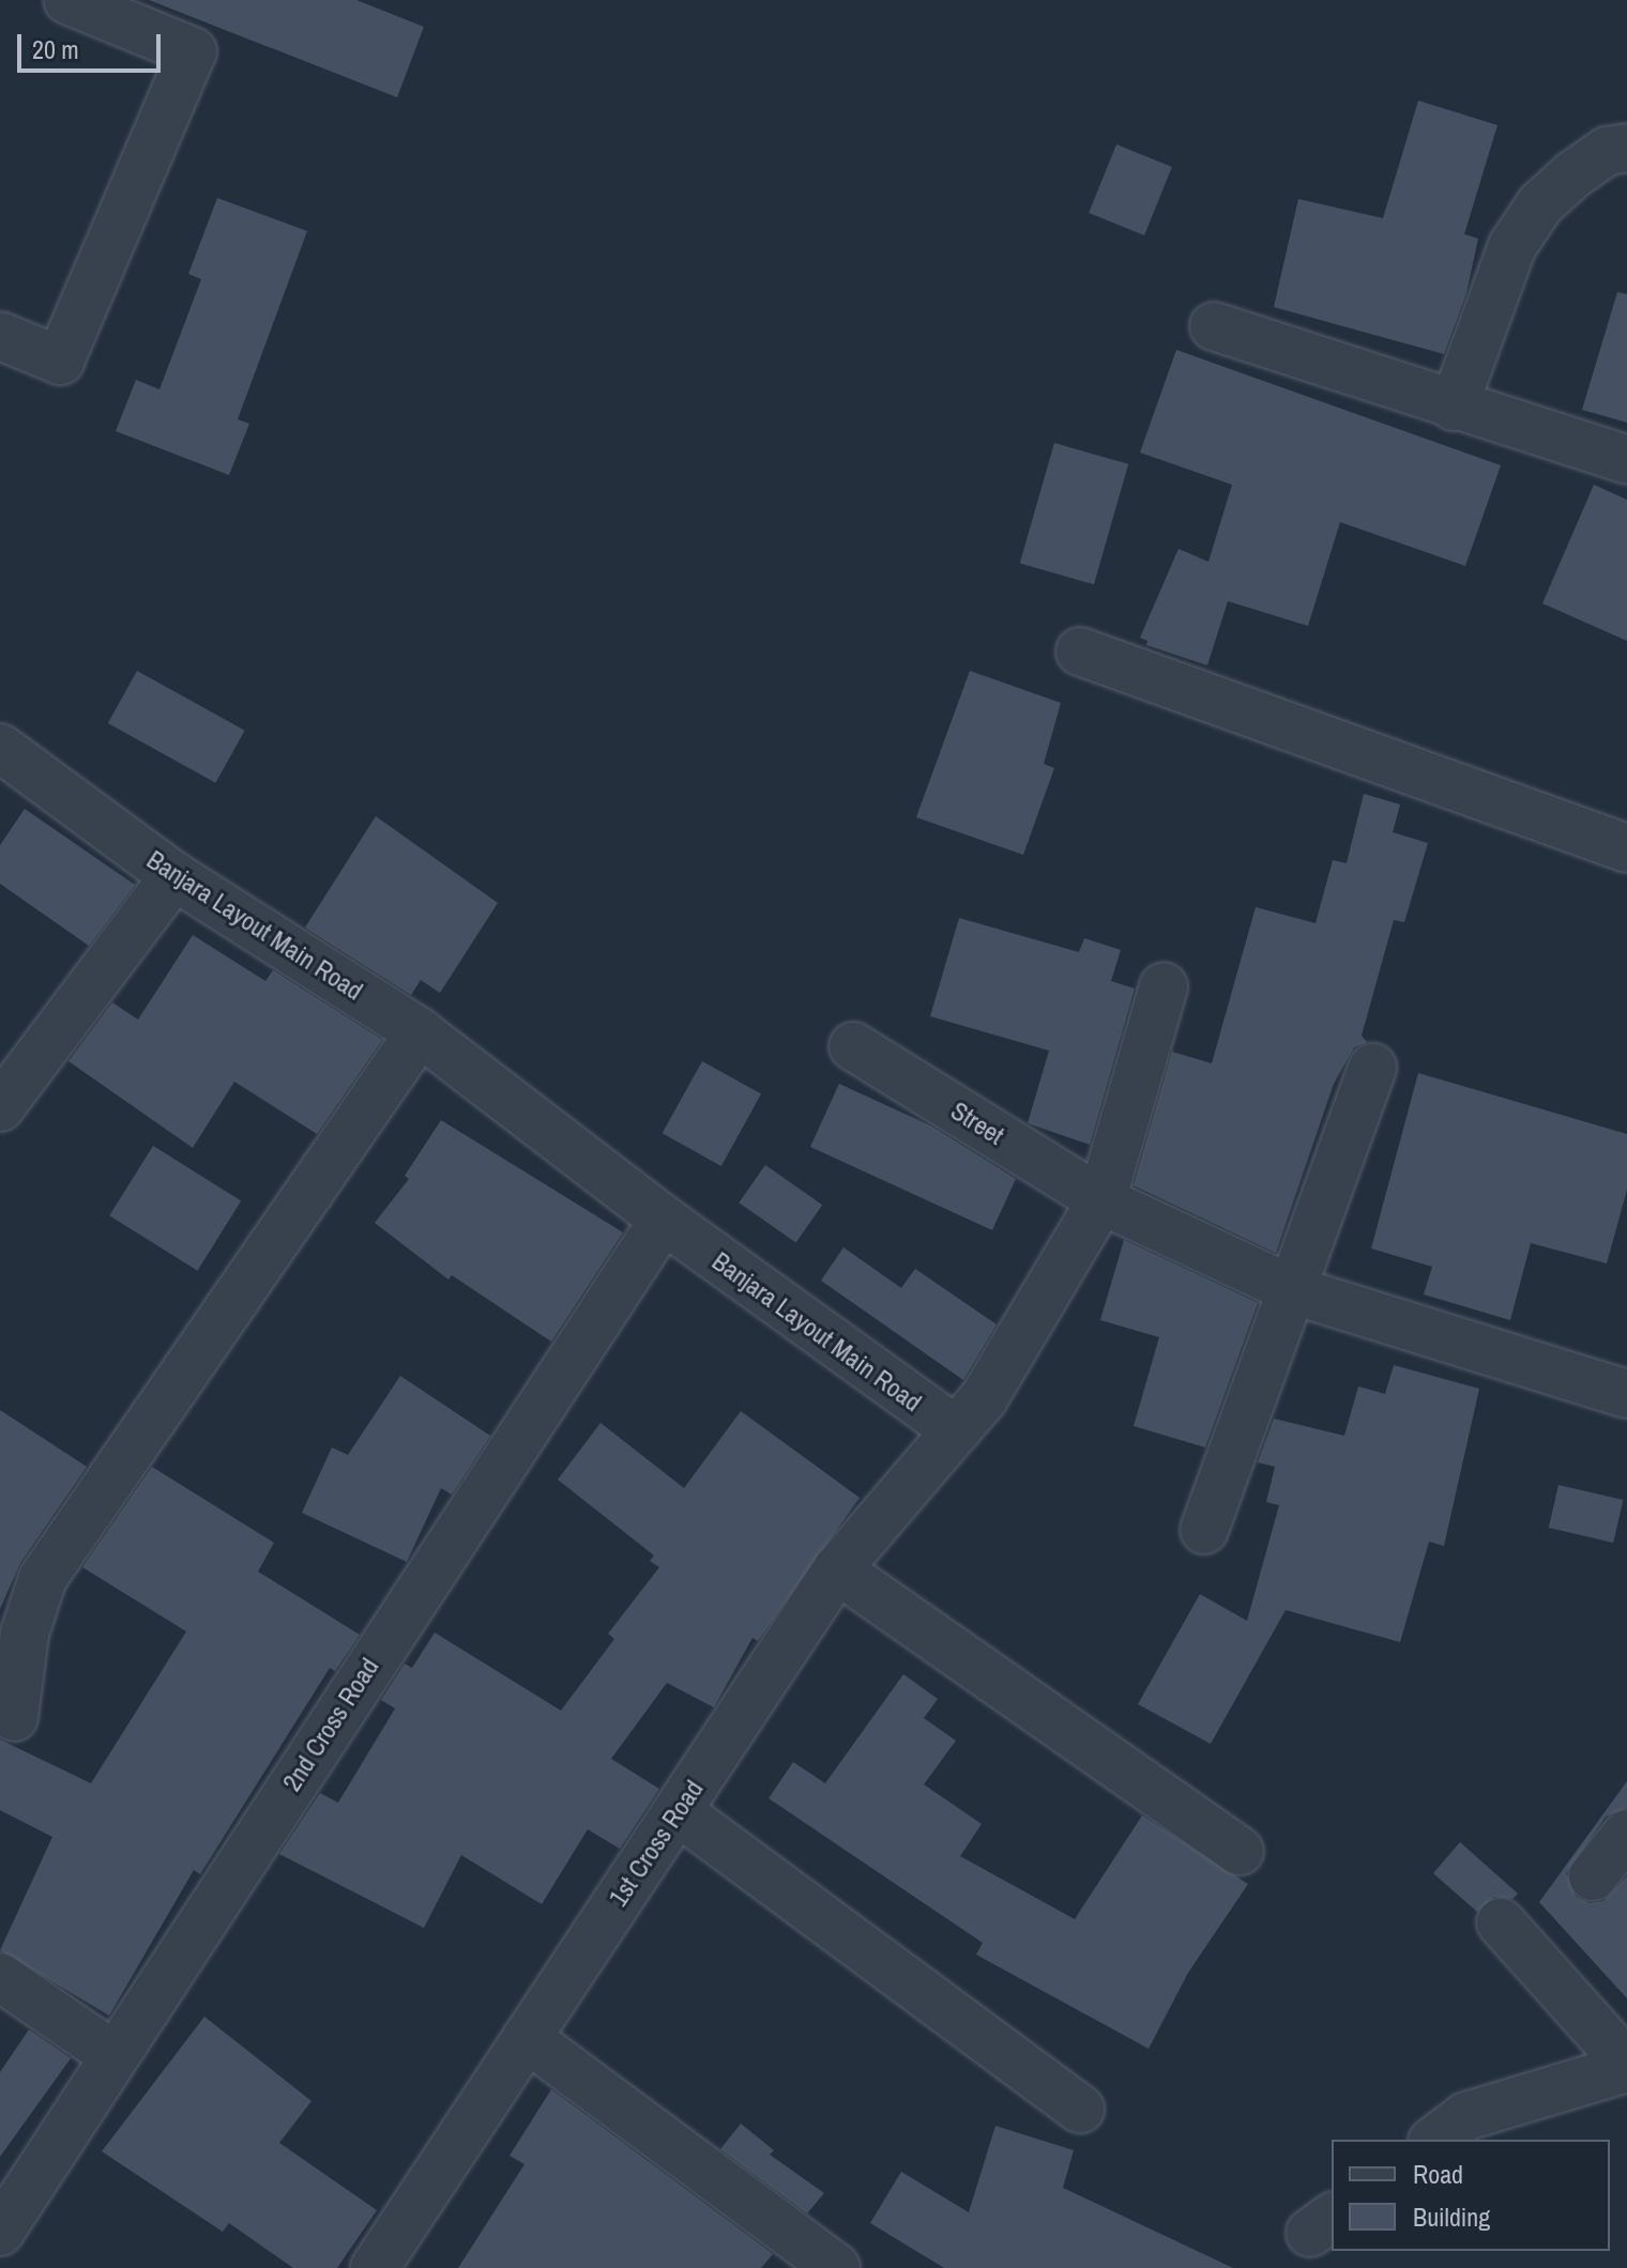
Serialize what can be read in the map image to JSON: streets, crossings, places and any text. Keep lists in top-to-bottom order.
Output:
{
  "streets": {
    "street": [
      "Banjara Layout Main Road",
      "Street",
      "2nd Cross Road",
      "1st Cross Road"
    ]
  },
  "crossings": [
    ["Banjara Layout Main Road", "2nd Cross Road"],
    ["Banjara Layout Main Road", "1st Cross Road"]
  ],
  "legend": ["Road", "Building"],
  "scale_bar": "20 m"
}
